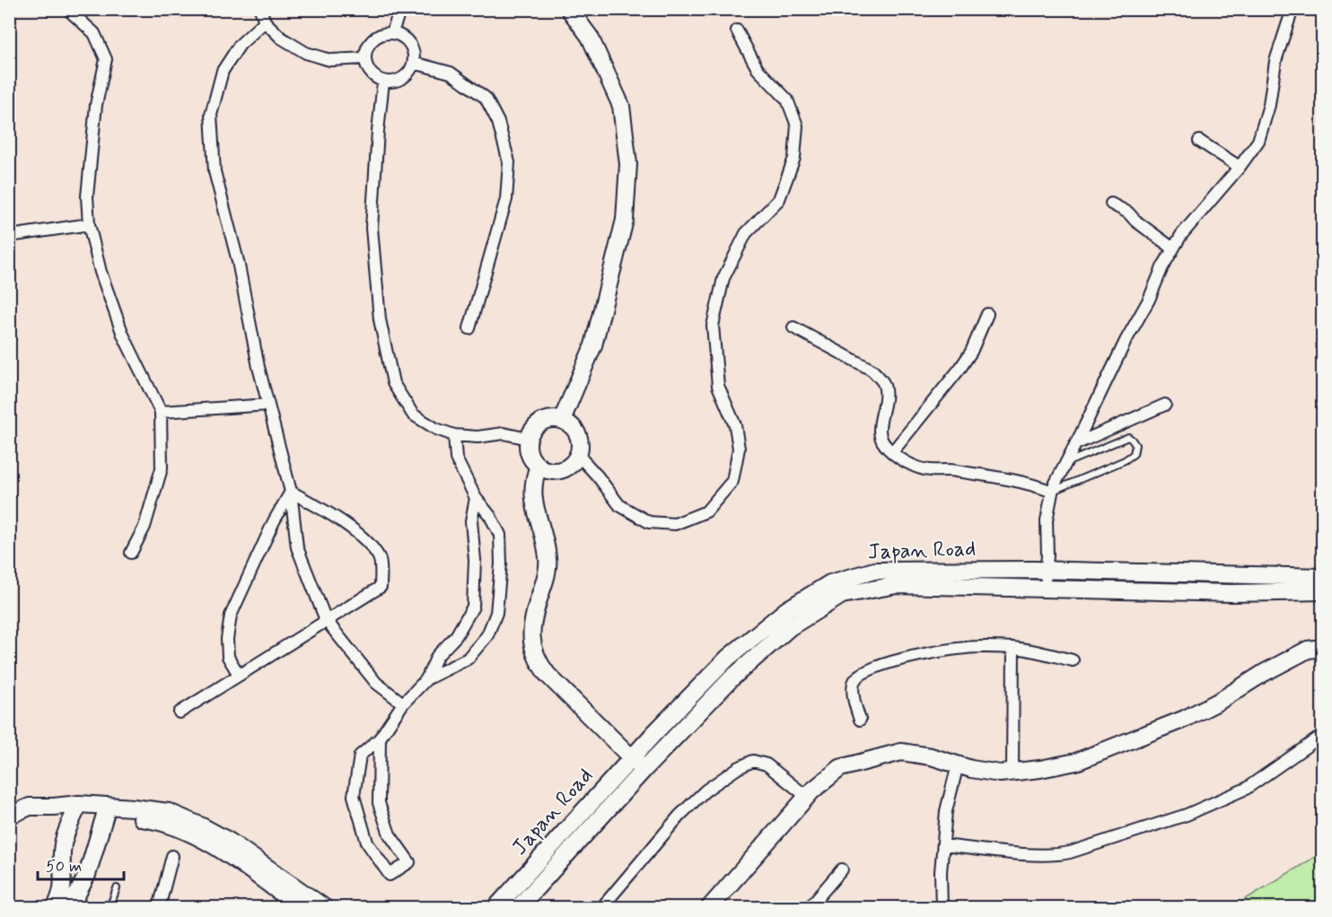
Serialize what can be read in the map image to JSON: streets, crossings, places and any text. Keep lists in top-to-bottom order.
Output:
{
  "streets": {
    "main road": ["Japan Road"]
  },
  "scale_bar": "50 m"
}
